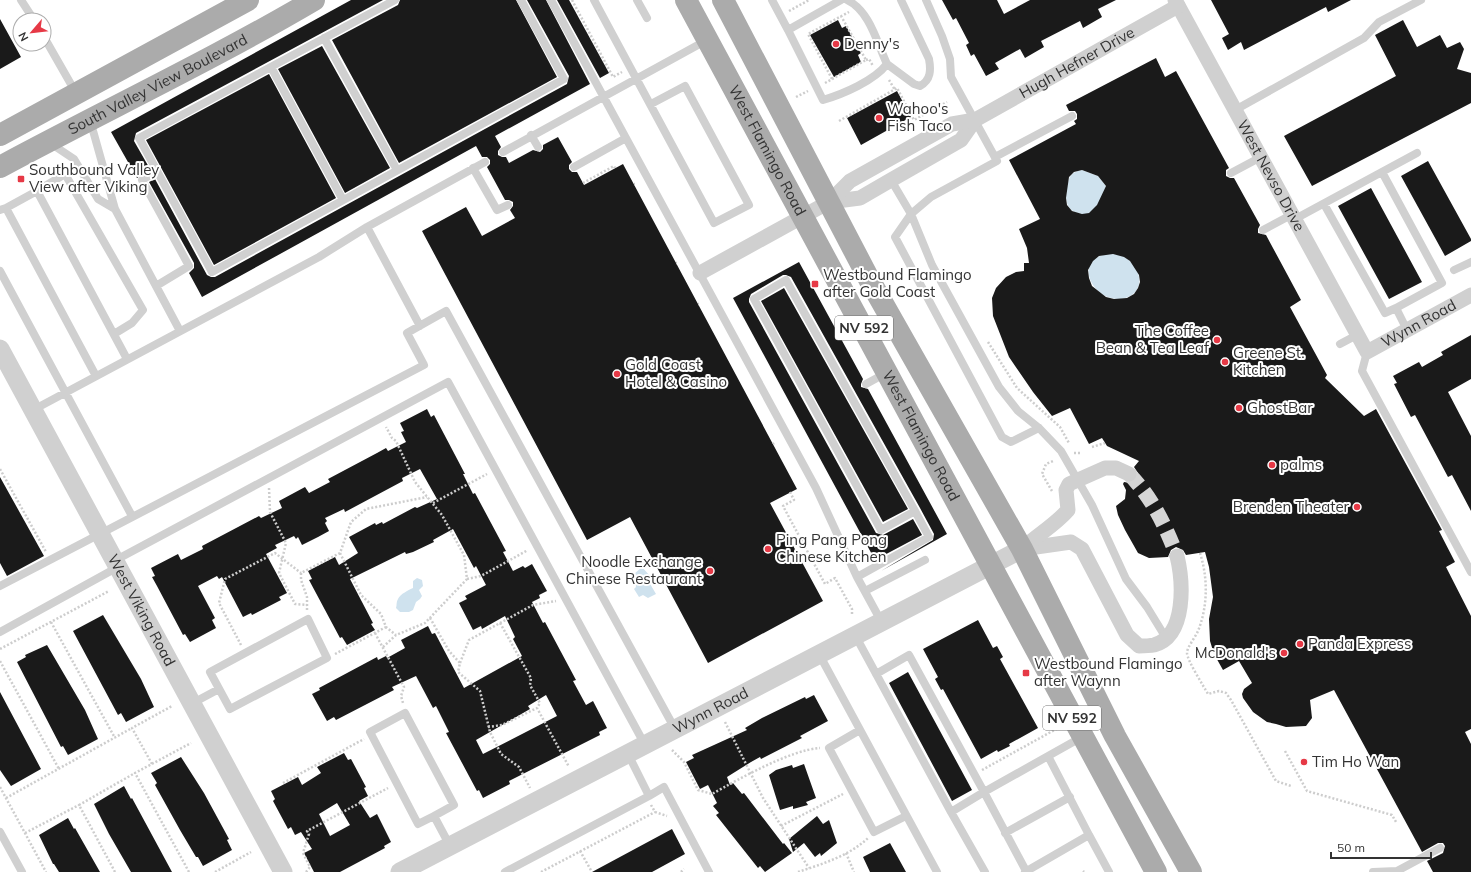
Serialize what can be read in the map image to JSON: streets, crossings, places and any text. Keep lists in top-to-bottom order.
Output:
{
  "streets": {
    "main road": ["South Valley View Boulevard", "West Flamingo Road", "NV 592"],
    "street": [
      "Hugh Hefner Drive",
      "West Nevso Drive",
      "Wynn Road",
      "West Viking Road"
    ]
  },
  "crossings": [
    ["Hugh Hefner Drive", "West Flamingo Road"],
    ["Hugh Hefner Drive", "West Nevso Drive"],
    ["West Flamingo Road", "Wynn Road"],
    ["West Nevso Drive", "Wynn Road"]
  ],
  "places": {
    "other": [
      "Denny's",
      "Wahoo's Fish Taco",
      "The Coffee Bean & Tea Leaf",
      "Greene St. Kitchen",
      "Gold Coast Hotel & Casino",
      "GhostBar",
      "palms",
      "Brenden Theater",
      "Ping Pang Pong Chinese Kitchen",
      "Noodle Exchange Chinese Restaurant",
      "Panda Express",
      "McDonald's",
      "Tim Ho Wan"
    ],
    "transit": ["Southbound Valley View after Viking", "Westbound Flamingo after Gold Coast", "Westbound Flamingo after Waynn"]
  },
  "scale_bar": "50 m",
  "north": "bottom left"
}
